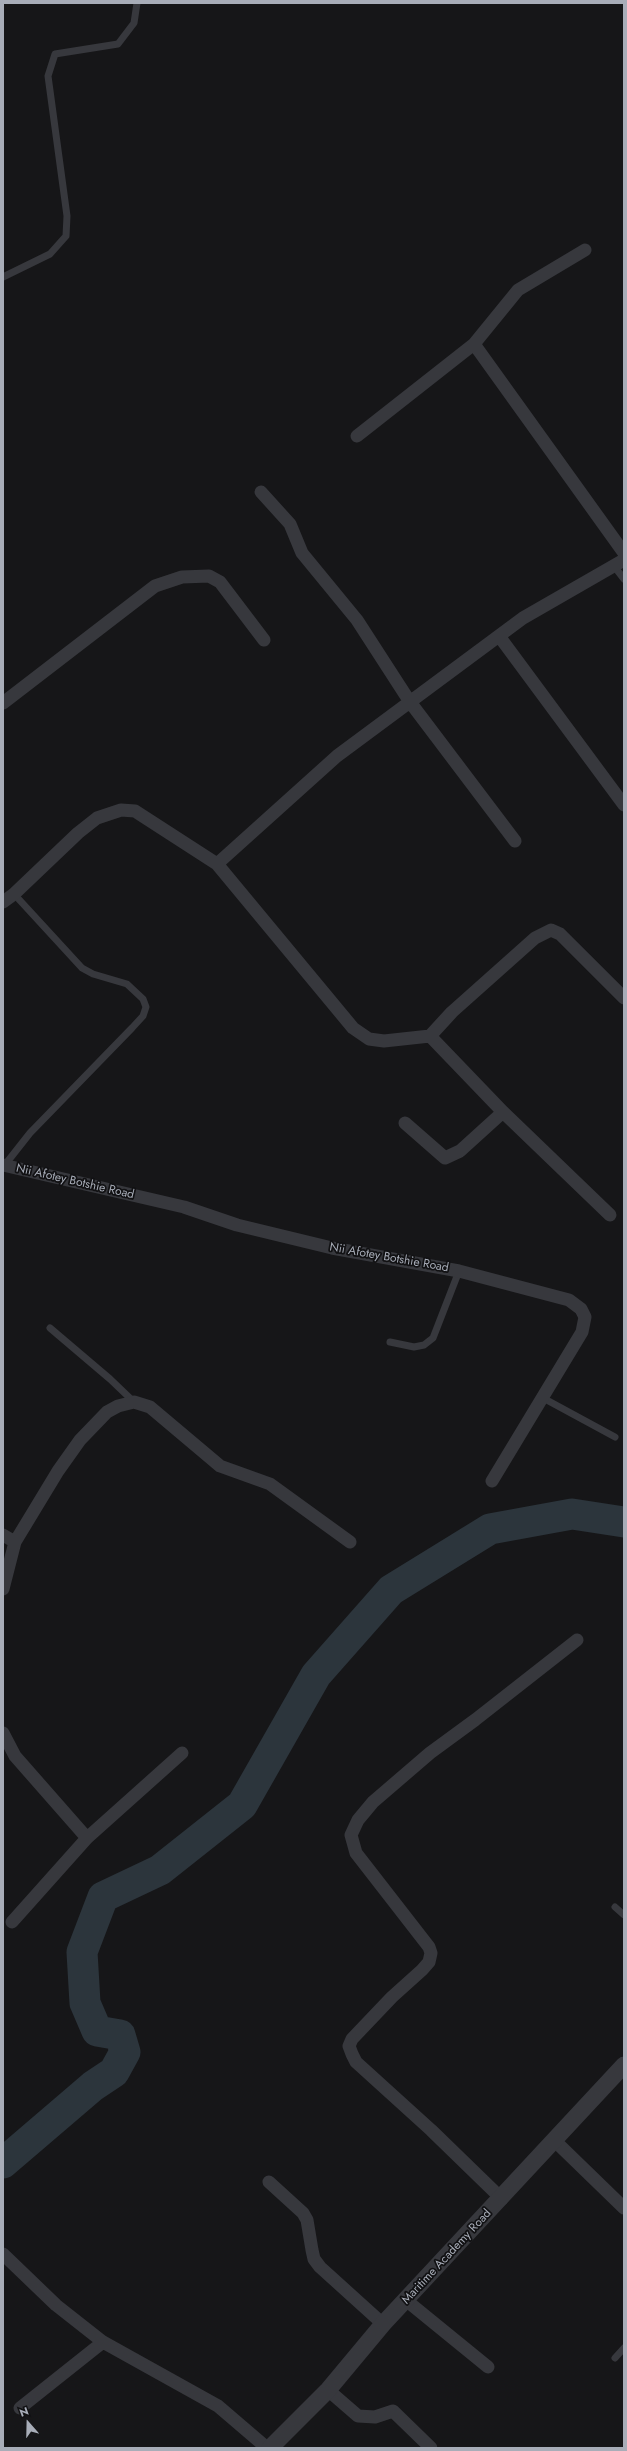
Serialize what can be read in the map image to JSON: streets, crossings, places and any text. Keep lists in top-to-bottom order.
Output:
{
  "streets": {
    "street": ["Nii Afotey Botshie Road", "Maritime Academy Road"]
  },
  "north": "top"
}
